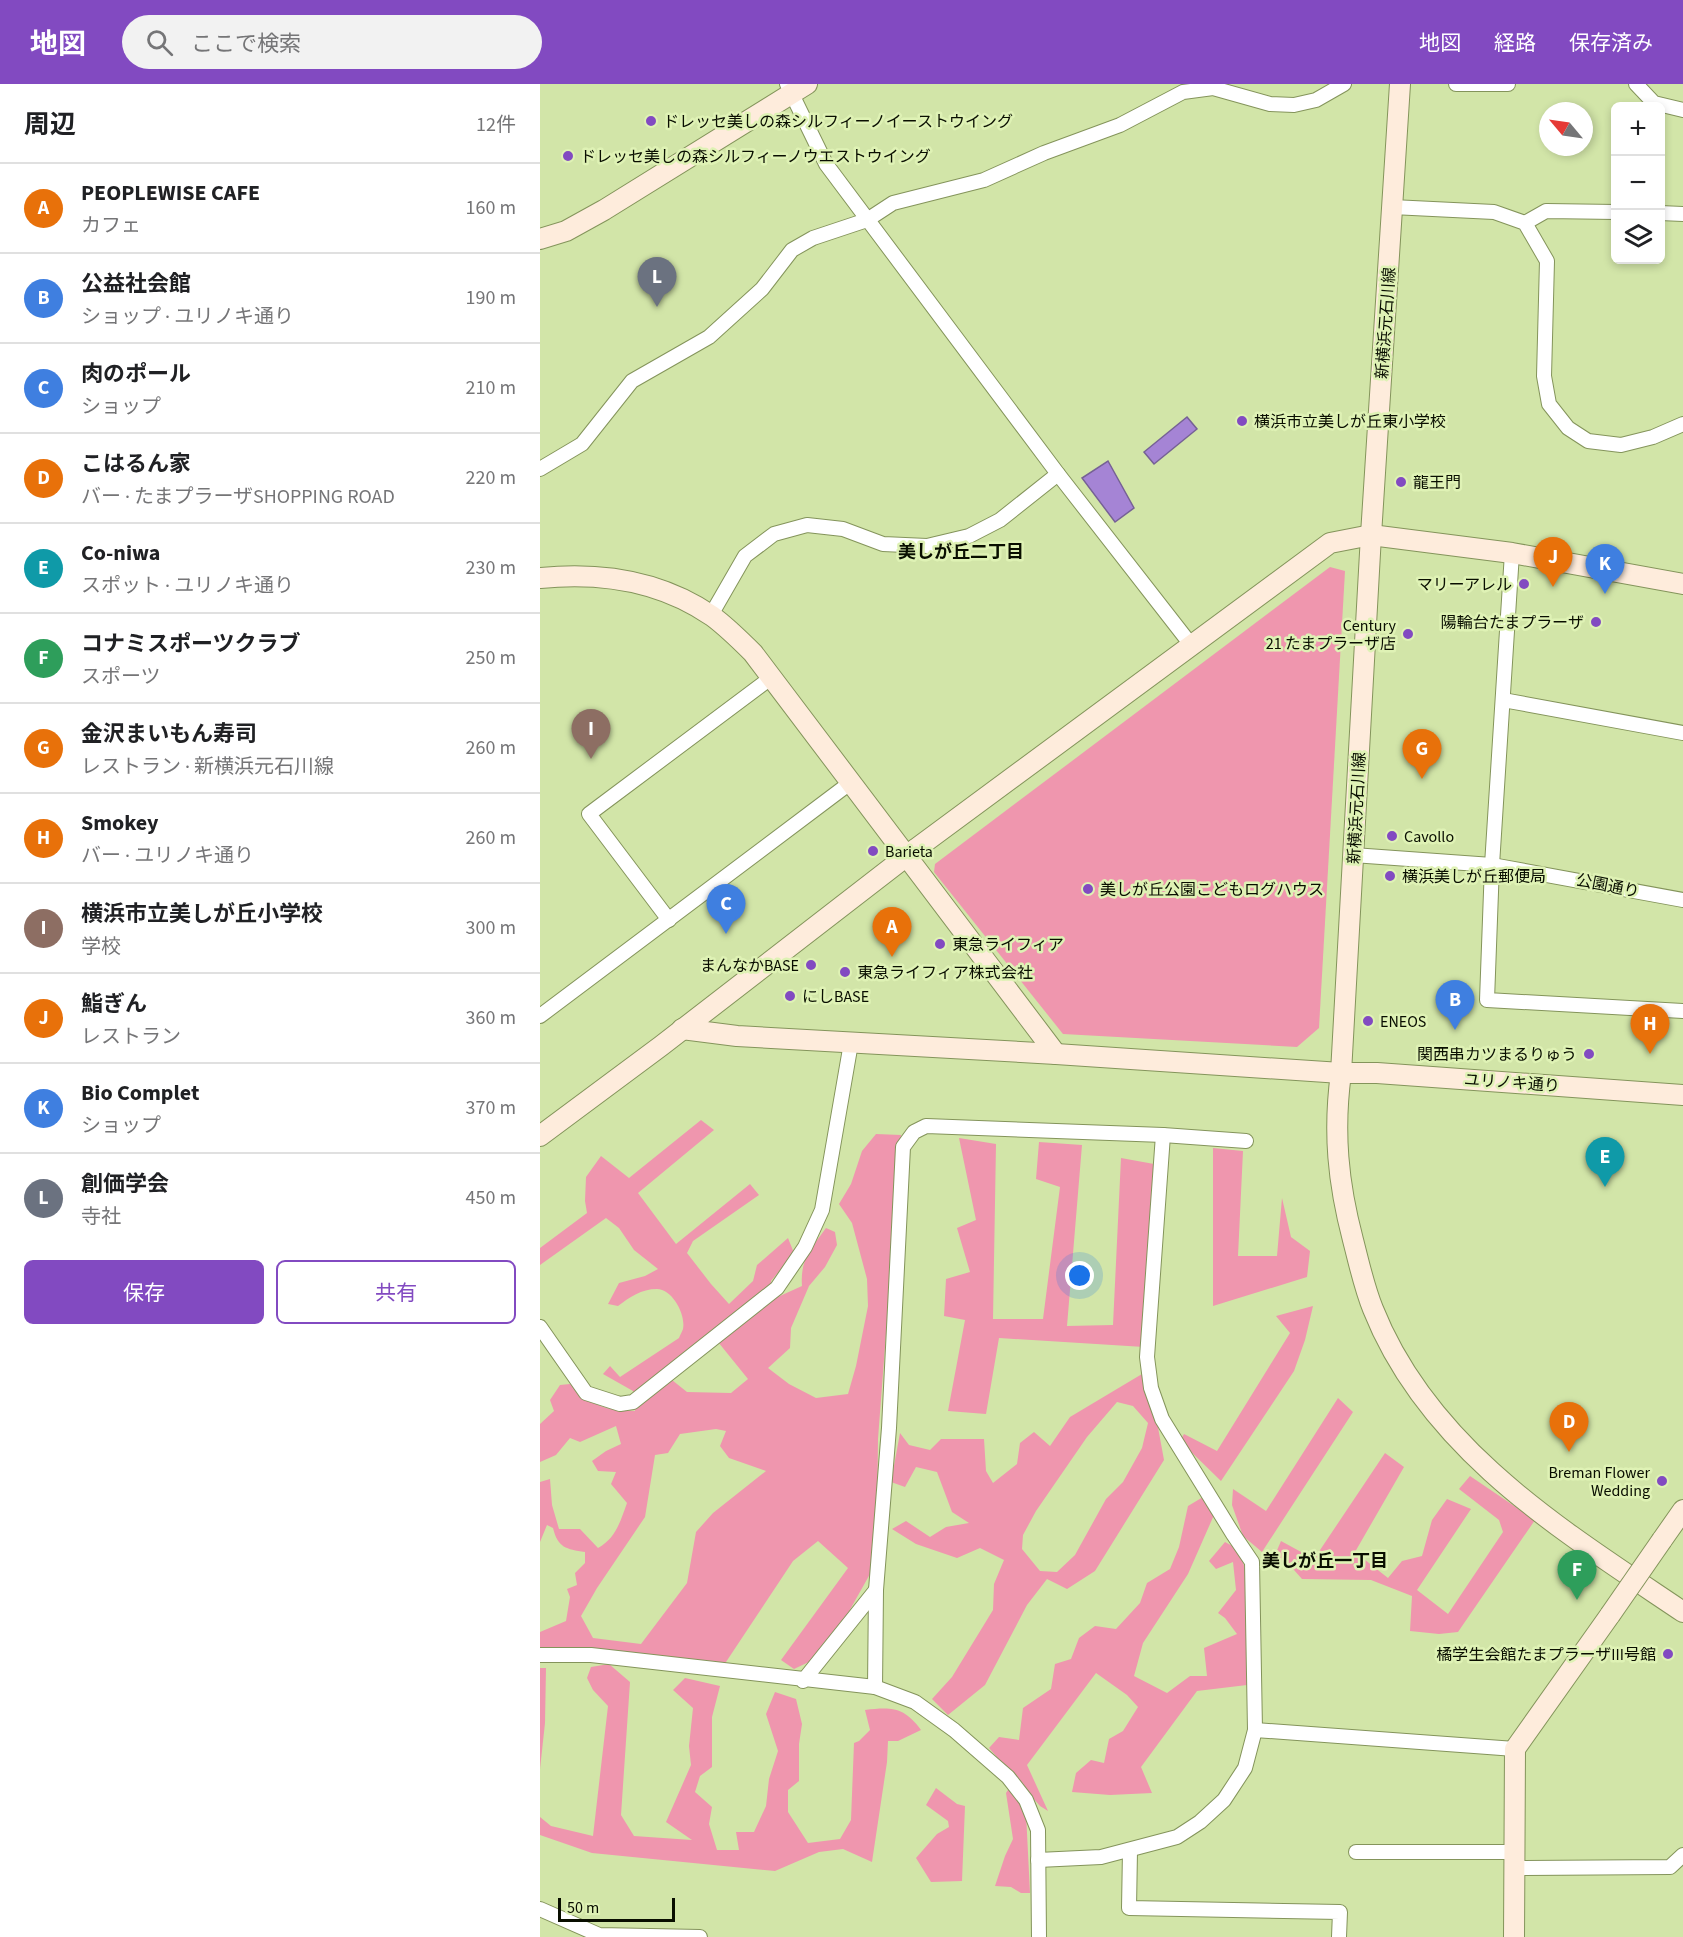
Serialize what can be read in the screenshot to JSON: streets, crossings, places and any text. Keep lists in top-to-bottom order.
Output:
{
  "streets": {
    "street": ["新横浜元石川線", "公園通り", "ユリノキ通り"]
  },
  "crossings": [
    ["新横浜元石川線", "公園通り"],
    ["新横浜元石川線", "ユリノキ通り"]
  ],
  "districts": ["美しが丘二丁目", "美しが丘一丁目"],
  "places": [
    "ドレッセ美しの森シルフィーノイーストウイング",
    "ドレッセ美しの森シルフィーノウエストウイング",
    "横浜市立美しが丘東小学校",
    "龍王門",
    "マリーアレル",
    "陽輪台たまプラーザ",
    "Century 21 たまプラーザ店",
    "Cavollo",
    "Barieta",
    "横浜美しが丘郵便局",
    "美しが丘公園こどもログハウス",
    "東急ライフィア",
    "まんなかBASE",
    "東急ライフィア株式会社",
    "にしBASE",
    "ENEOS",
    "関西串カツまるりゅう",
    "Breman Flower Wedding",
    "橘学生会館たまプラーザIII号館"
  ],
  "scale_bar": "50 m",
  "north": "top left",
  "page": {
    "header": "地図",
    "search": "ここで検索",
    "nav": ["地図", "経路", "保存済み"],
    "heading": ["周辺", "12件"],
    "map_buttons": ["+", "−"],
    "list": [
      {
        "mark": "A",
        "name": "PEOPLEWISE CAFE",
        "note": "カフェ",
        "value": "160 m"
      },
      {
        "mark": "B",
        "name": "公益社会館",
        "note": "ショップ · ユリノキ通り",
        "value": "190 m"
      },
      {
        "mark": "C",
        "name": "肉のポール",
        "note": "ショップ",
        "value": "210 m"
      },
      {
        "mark": "D",
        "name": "こはるん家",
        "note": "バー · たまプラーザSHOPPING ROAD",
        "value": "220 m"
      },
      {
        "mark": "E",
        "name": "Co-niwa",
        "note": "スポット · ユリノキ通り",
        "value": "230 m"
      },
      {
        "mark": "F",
        "name": "コナミスポーツクラブ",
        "note": "スポーツ",
        "value": "250 m"
      },
      {
        "mark": "G",
        "name": "金沢まいもん寿司",
        "note": "レストラン · 新横浜元石川線",
        "value": "260 m"
      },
      {
        "mark": "H",
        "name": "Smokey",
        "note": "バー · ユリノキ通り",
        "value": "260 m"
      },
      {
        "mark": "I",
        "name": "横浜市立美しが丘小学校",
        "note": "学校",
        "value": "300 m"
      },
      {
        "mark": "J",
        "name": "鮨ぎん",
        "note": "レストラン",
        "value": "360 m"
      },
      {
        "mark": "K",
        "name": "Bio Complet",
        "note": "ショップ",
        "value": "370 m"
      },
      {
        "mark": "L",
        "name": "創価学会",
        "note": "寺社",
        "value": "450 m"
      }
    ],
    "pins": [
      "L",
      "J",
      "K",
      "I",
      "G",
      "C",
      "A",
      "B",
      "H",
      "E",
      "D",
      "F"
    ],
    "buttons": ["保存", "共有"],
    "scale": "50 m"
  }
}
